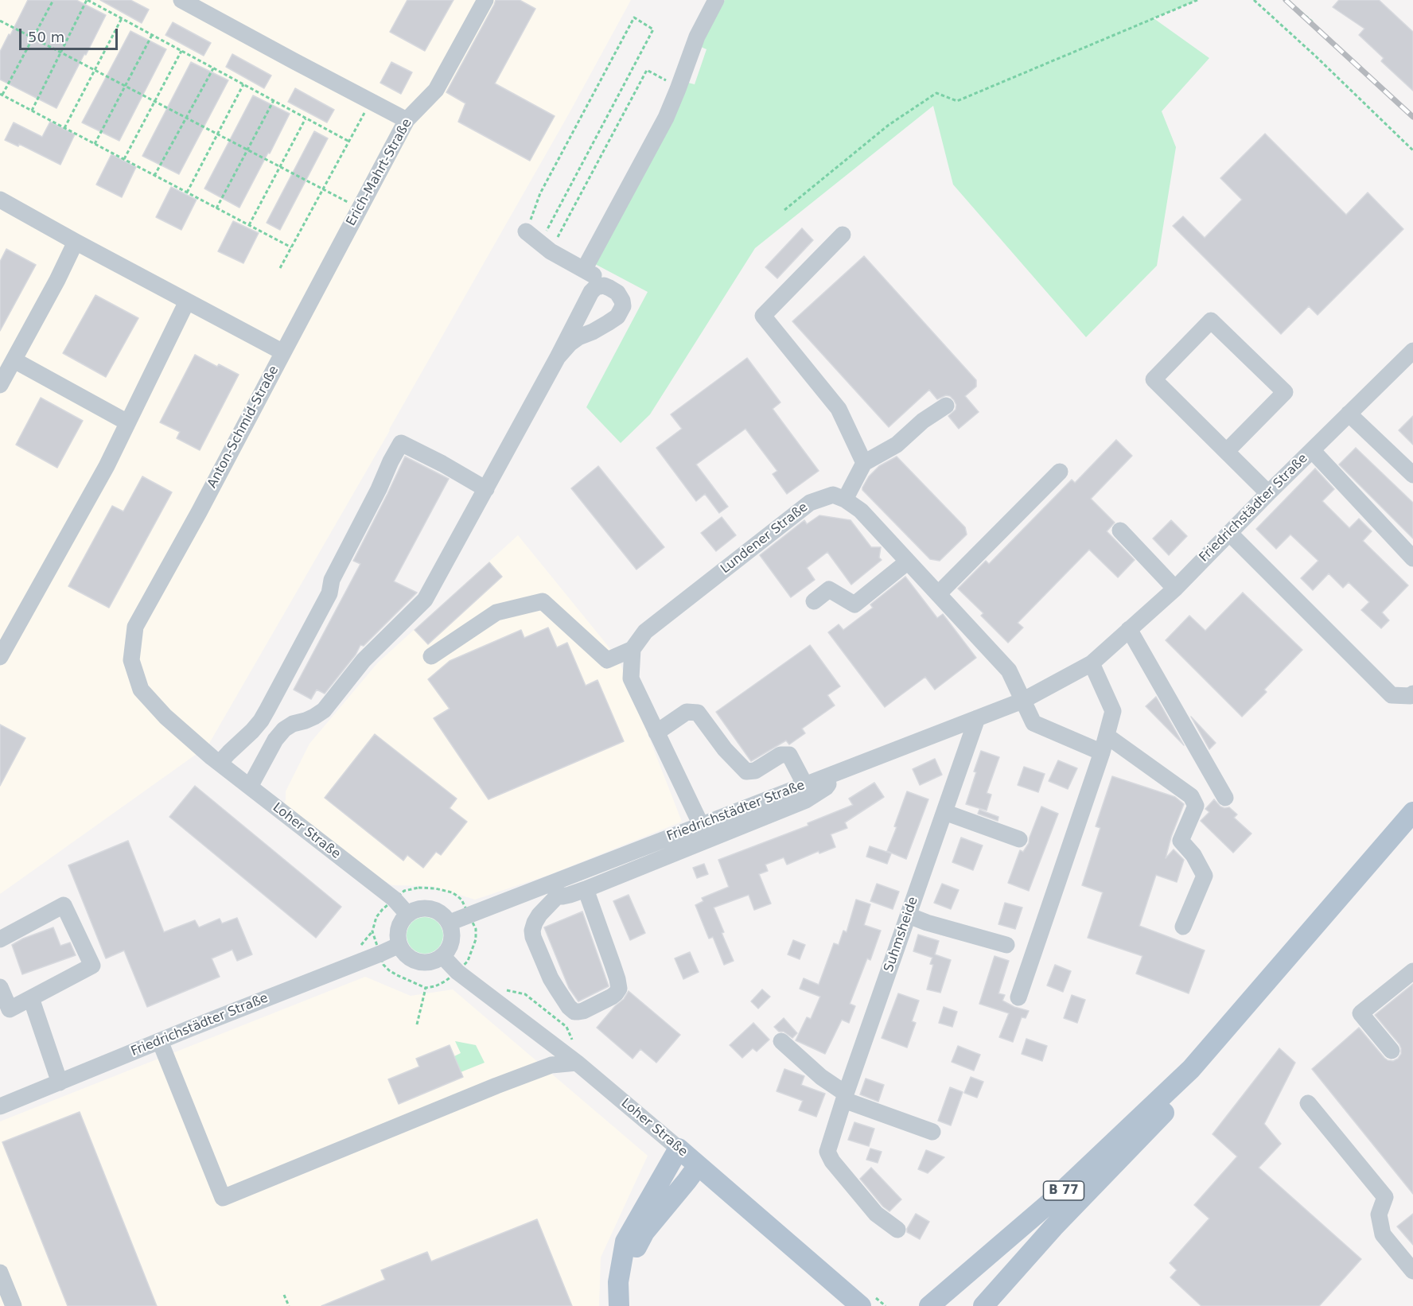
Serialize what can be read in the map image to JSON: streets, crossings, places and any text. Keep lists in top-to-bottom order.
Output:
{
  "streets": {
    "main road": ["Loher Straße", "B 77"],
    "street": [
      "Erich-Mahrt-Straße",
      "Anton-Schmid-Straße",
      "Friedrichstädter Straße",
      "Lundener Straße",
      "Suhmsheide"
    ]
  },
  "crossings": [
    ["Erich-Mahrt-Straße", "Anton-Schmid-Straße"],
    ["Anton-Schmid-Straße", "Loher Straße"],
    ["Friedrichstädter Straße", "Loher Straße"],
    ["Friedrichstädter Straße", "Suhmsheide"]
  ],
  "scale_bar": "50 m"
}
